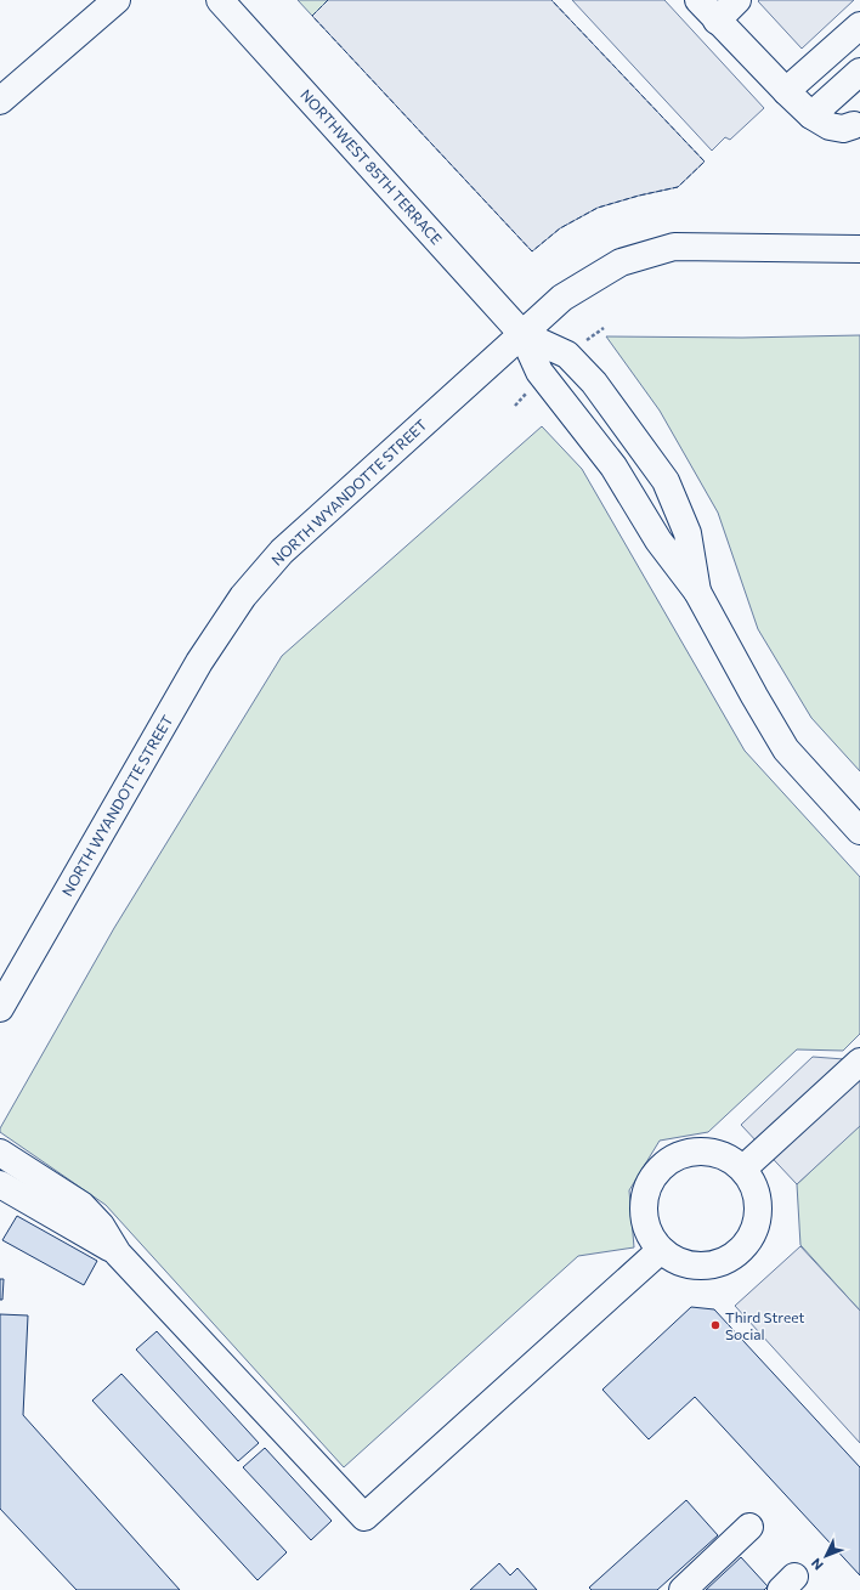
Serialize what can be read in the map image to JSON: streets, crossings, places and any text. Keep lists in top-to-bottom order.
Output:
{
  "streets": {
    "street": ["NORTHWEST 85TH TERRACE", "NORTH WYANDOTTE STREET"]
  },
  "crossings": [
    ["NORTHWEST 85TH TERRACE", "NORTH WYANDOTTE STREET"]
  ],
  "places": ["Third Street Social"],
  "north": "bottom left"
}
